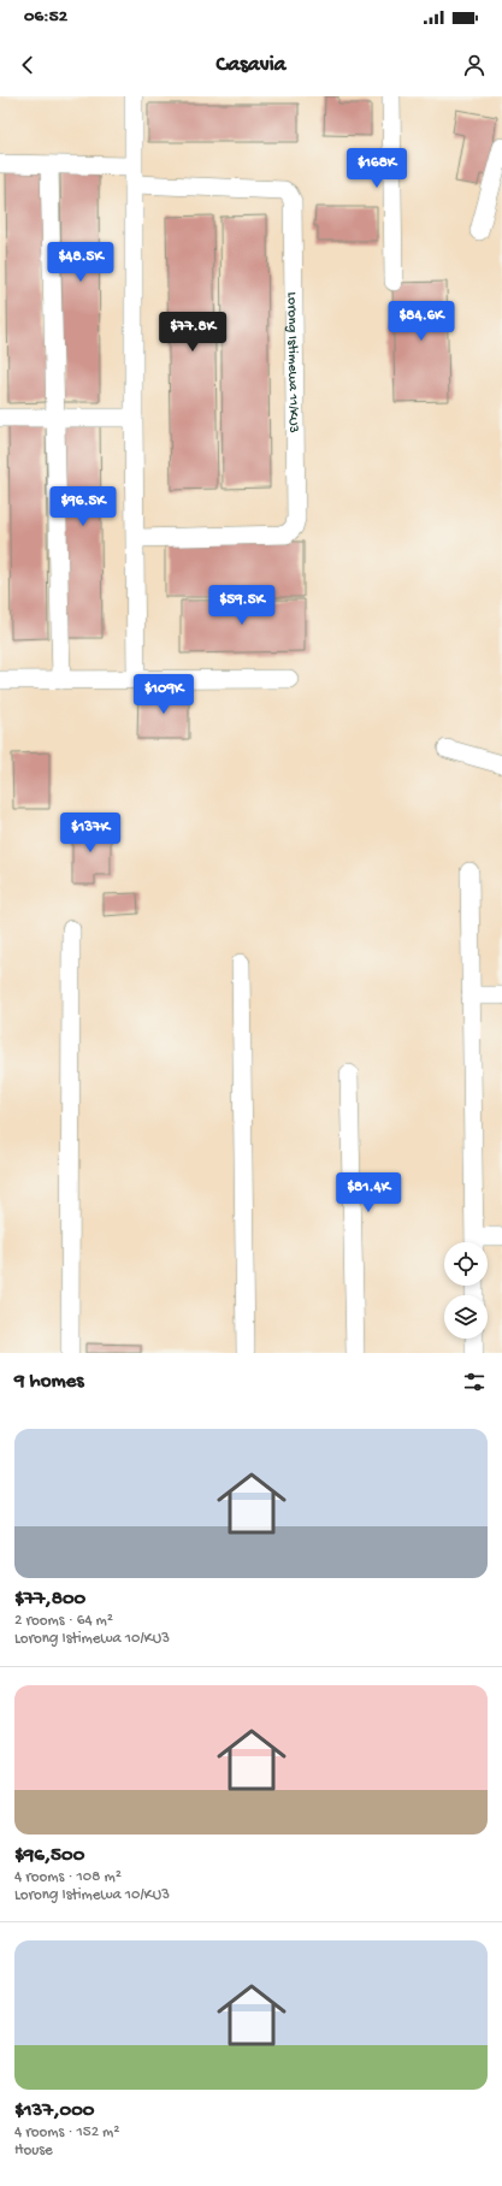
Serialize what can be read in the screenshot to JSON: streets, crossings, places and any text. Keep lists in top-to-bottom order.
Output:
{
  "streets": {
    "street": ["Lorong Istimewa 11/KU3"]
  },
  "page": {
    "status": "06:52",
    "header": "Casavia",
    "price": [
      "$168K",
      "$48.5K",
      "$84.6K",
      "$77.8K",
      "$96.5K",
      "$59.5K",
      "$109K",
      "$137K",
      "$81.4K"
    ],
    "heading": "9 homes",
    "list": [
      {
        "name": "$77,800",
        "note": "2 rooms · 64 m² · Lorong Istimewa 10/KU3"
      },
      {
        "name": "$96,500",
        "note": "4 rooms · 108 m² · Lorong Istimewa 10/KU3"
      },
      {
        "name": "$137,000",
        "note": "4 rooms · 152 m² · House"
      }
    ]
  }
}
